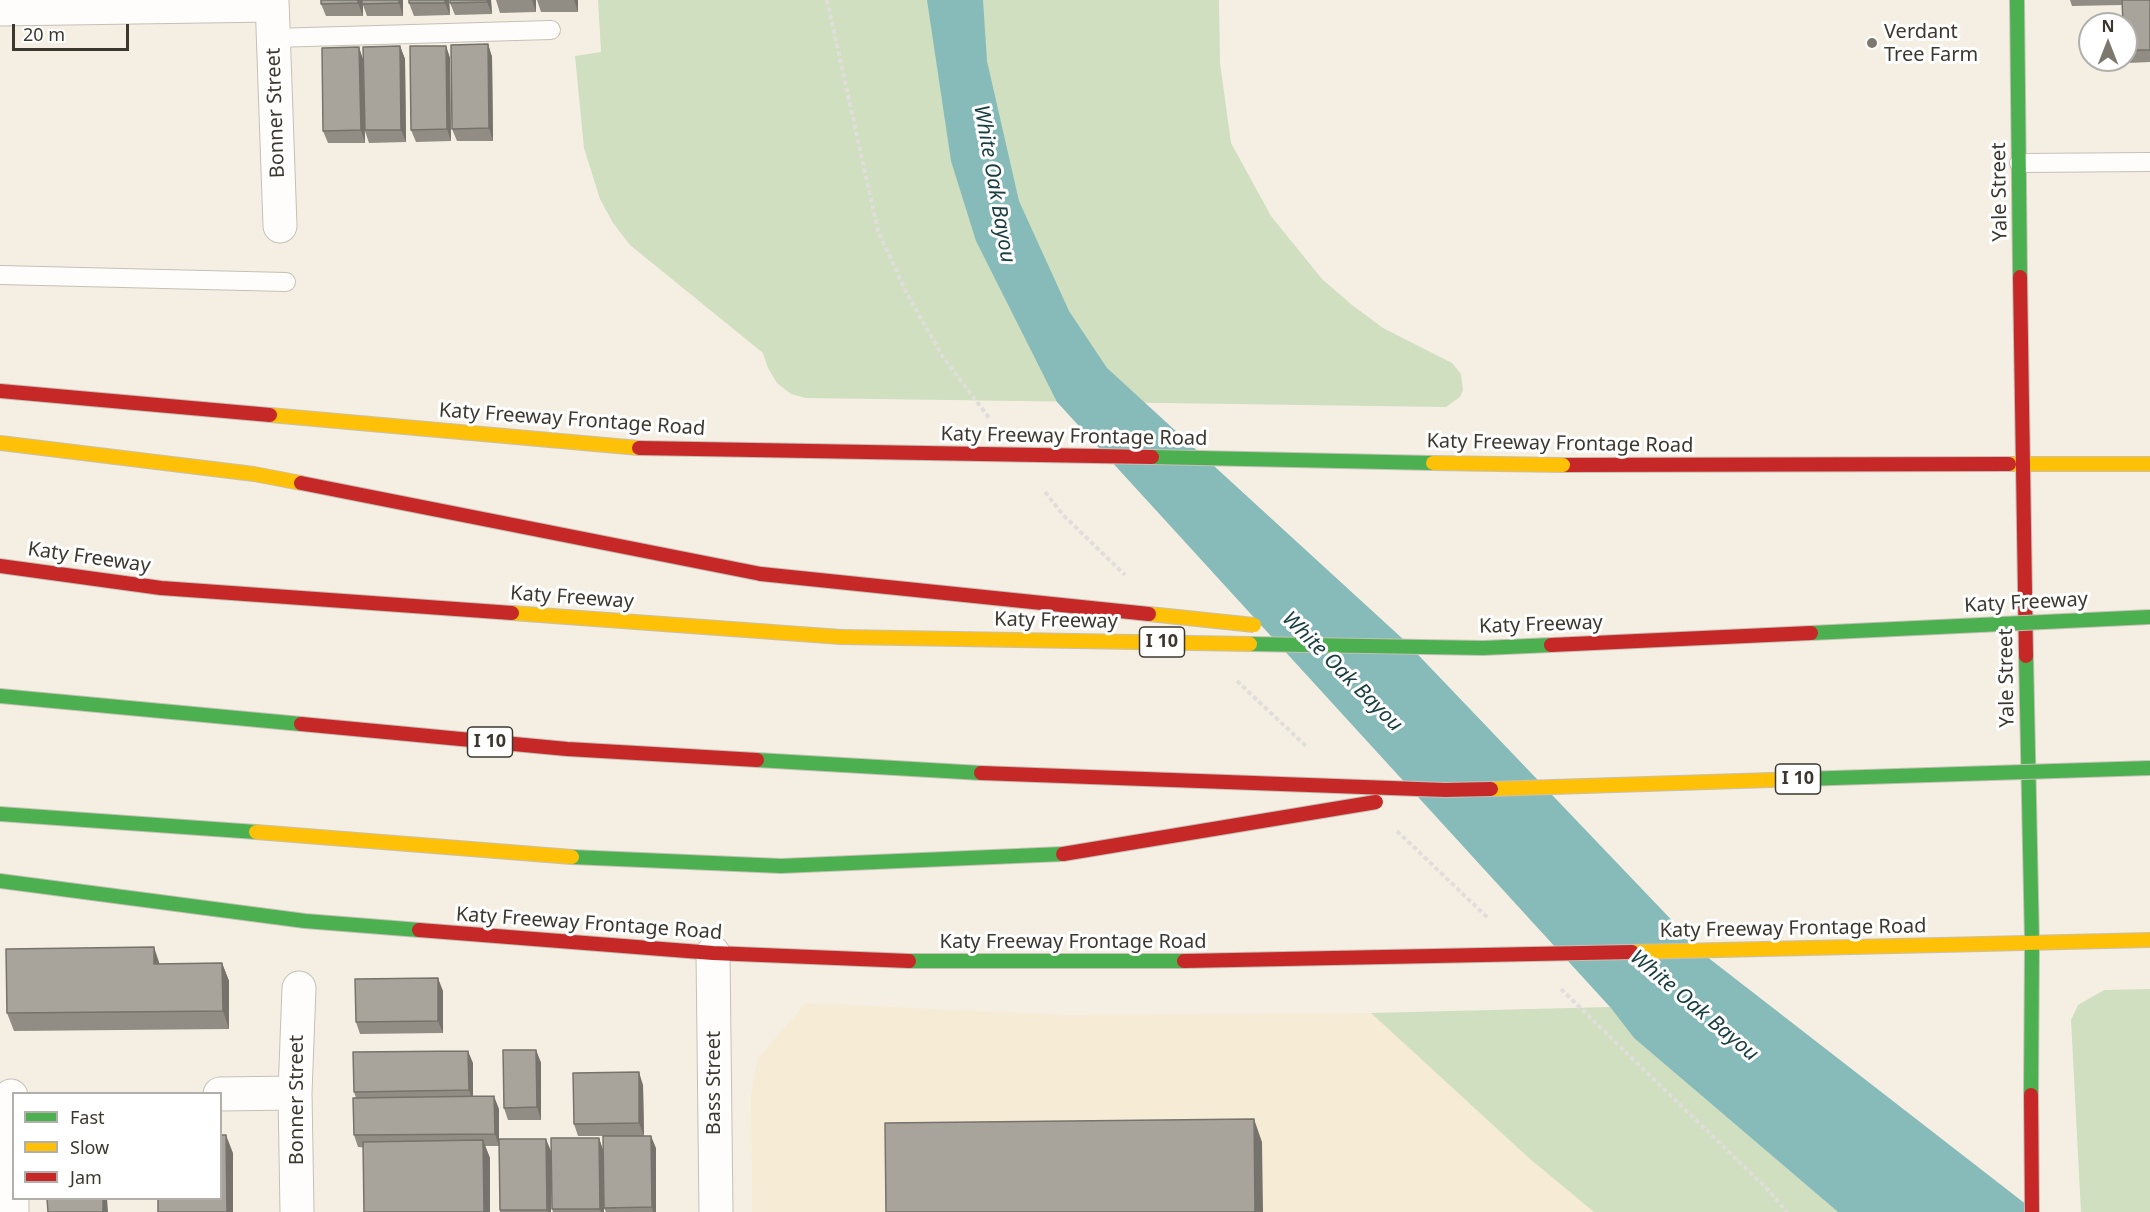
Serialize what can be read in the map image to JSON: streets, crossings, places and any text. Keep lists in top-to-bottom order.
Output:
{
  "streets": {
    "main road": [
      "Yale Street",
      "Katy Freeway Frontage Road",
      "Katy Freeway",
      "I 10"
    ],
    "street": ["Bonner Street", "Bass Street"]
  },
  "crossings": [
    ["Yale Street", "Katy Freeway Frontage Road"],
    ["Katy Freeway Frontage Road", "Bass Street"]
  ],
  "water": ["White Oak Bayou"],
  "places": ["Verdant Tree Farm"],
  "legend": ["Fast", "Slow", "Jam"],
  "scale_bar": "20 m",
  "north": "top"
}
